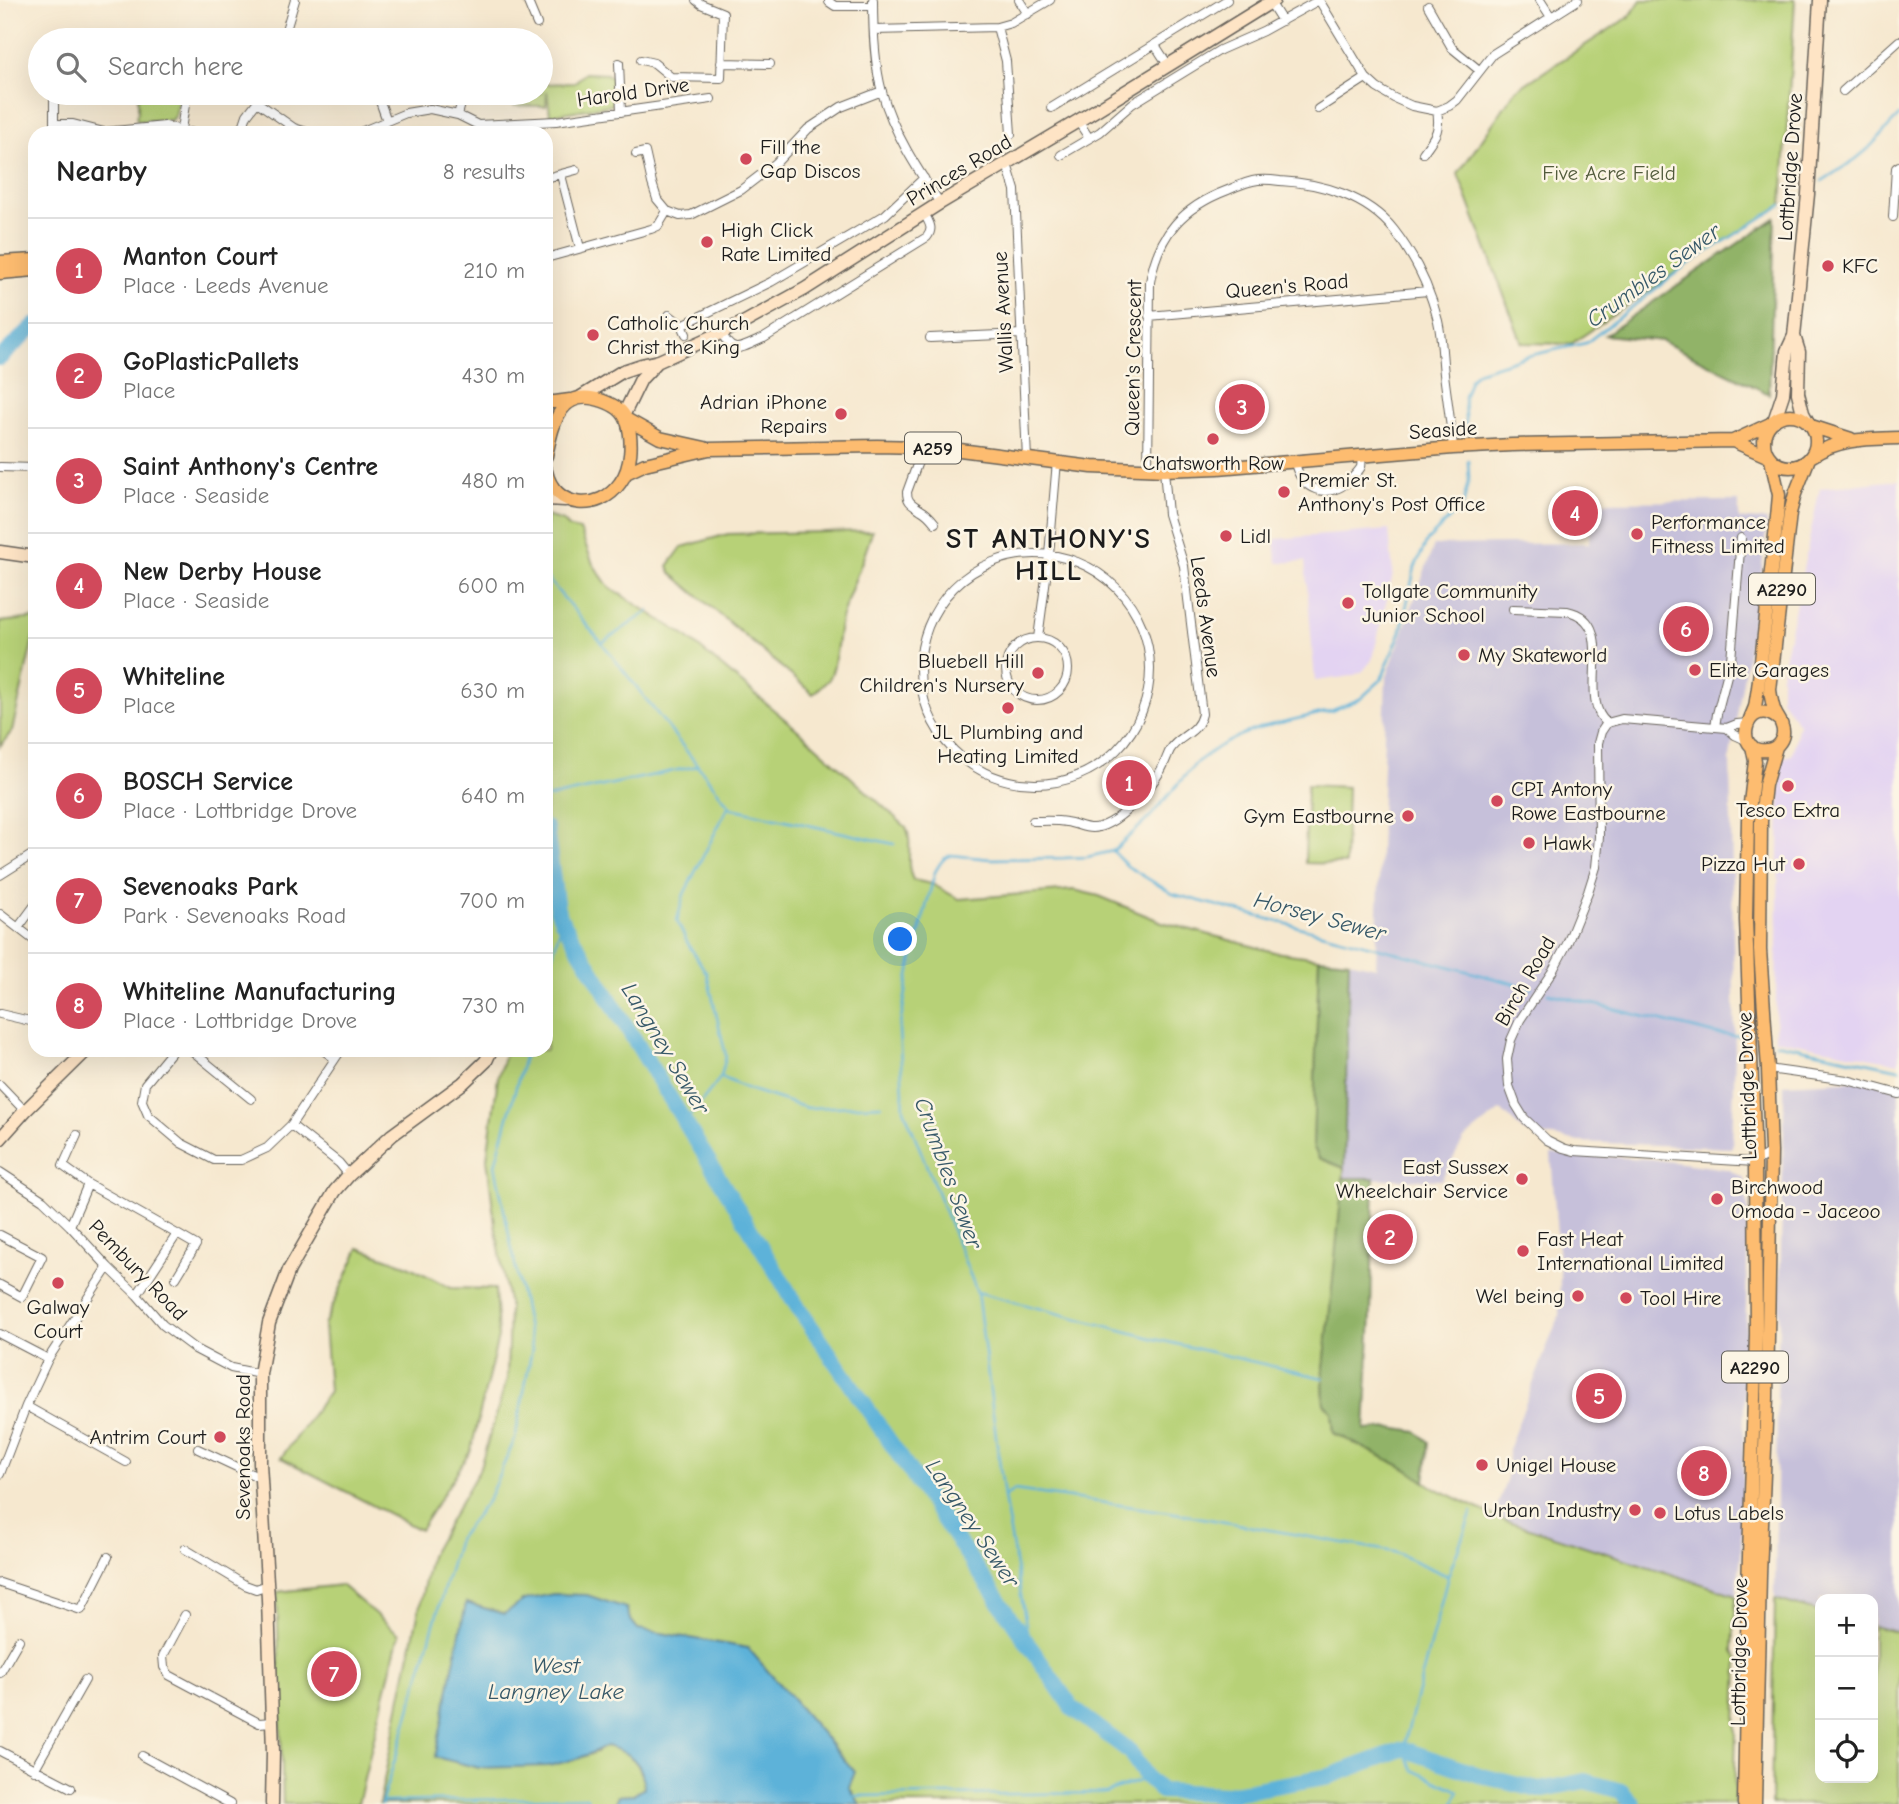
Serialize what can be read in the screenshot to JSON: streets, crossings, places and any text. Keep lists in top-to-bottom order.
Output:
{
  "streets": {
    "main road": [
      "Lottbridge Drove",
      "Seaside",
      "A259",
      "A2290"
    ],
    "street": [
      "Harold Drive",
      "Princes Road",
      "Queen's Road",
      "Wallis Avenue",
      "Queen's Crescent",
      "Leeds Avenue",
      "Birch Road",
      "Pembury Road",
      "Sevenoaks Road"
    ]
  },
  "crossings": [
    ["Lottbridge Drove", "Seaside"],
    ["Lottbridge Drove", "A2290"],
    ["Lottbridge Drove", "Birch Road"],
    ["Princes Road", "Wallis Avenue"],
    ["Princes Road", "A259"],
    ["Queen's Road", "Queen's Crescent"],
    ["Wallis Avenue", "A259"],
    ["Queen's Crescent", "Seaside"],
    ["Queen's Crescent", "A259"],
    ["Queen's Crescent", "Leeds Avenue"],
    ["Seaside", "A259"],
    ["Seaside", "A2290"],
    ["Seaside", "Leeds Avenue"],
    ["A259", "Leeds Avenue"],
    ["Pembury Road", "Sevenoaks Road"]
  ],
  "districts": ["ST ANTHONY'S HILL"],
  "water": [
    "Crumbles Sewer",
    "Horsey Sewer",
    "Langney Sewer",
    "West Langney Lake"
  ],
  "parks": ["Five Acre Field"],
  "places": [
    "Fill the Gap Discos",
    "High Click Rate Limited",
    "KFC",
    "Catholic Church Christ the King",
    "Adrian iPhone Repairs",
    "Chatsworth Row",
    "Premier St. Anthony's Post Office",
    "Performance Fitness Limited",
    "Lidl",
    "Tollgate Community Junior School",
    "My Skateworld",
    "Elite Garages",
    "Bluebell Hill Children's Nursery",
    "JL Plumbing and Heating Limited",
    "Tesco Extra",
    "CPI Antony Rowe Eastbourne",
    "Gym Eastbourne",
    "Hawk",
    "Pizza Hut",
    "East Sussex Wheelchair Service",
    "Birchwood Omoda - Jaceoo",
    "Fast Heat International Limited",
    "Galway Court",
    "Wel being",
    "Tool Hire",
    "Antrim Court",
    "Unigel House",
    "Urban Industry",
    "Lotus Labels"
  ],
  "page": {
    "search": "Search here",
    "heading": ["Nearby", "8 results"],
    "list": [
      {
        "mark": "1",
        "name": "Manton Court",
        "note": "Place · Leeds Avenue",
        "value": "210 m"
      },
      {
        "mark": "2",
        "name": "GoPlasticPallets",
        "note": "Place",
        "value": "430 m"
      },
      {
        "mark": "3",
        "name": "Saint Anthony's Centre",
        "note": "Place · Seaside",
        "value": "480 m"
      },
      {
        "mark": "4",
        "name": "New Derby House",
        "note": "Place · Seaside",
        "value": "600 m"
      },
      {
        "mark": "5",
        "name": "Whiteline",
        "note": "Place",
        "value": "630 m"
      },
      {
        "mark": "6",
        "name": "BOSCH Service",
        "note": "Place · Lottbridge Drove",
        "value": "640 m"
      },
      {
        "mark": "7",
        "name": "Sevenoaks Park",
        "note": "Park · Sevenoaks Road",
        "value": "700 m"
      },
      {
        "mark": "8",
        "name": "Whiteline Manufacturing",
        "note": "Place · Lottbridge Drove",
        "value": "730 m"
      }
    ],
    "pins": [
      "3",
      "4",
      "6",
      "1",
      "2",
      "5",
      "8",
      "7"
    ],
    "map_buttons": ["+", "−"]
  }
}
